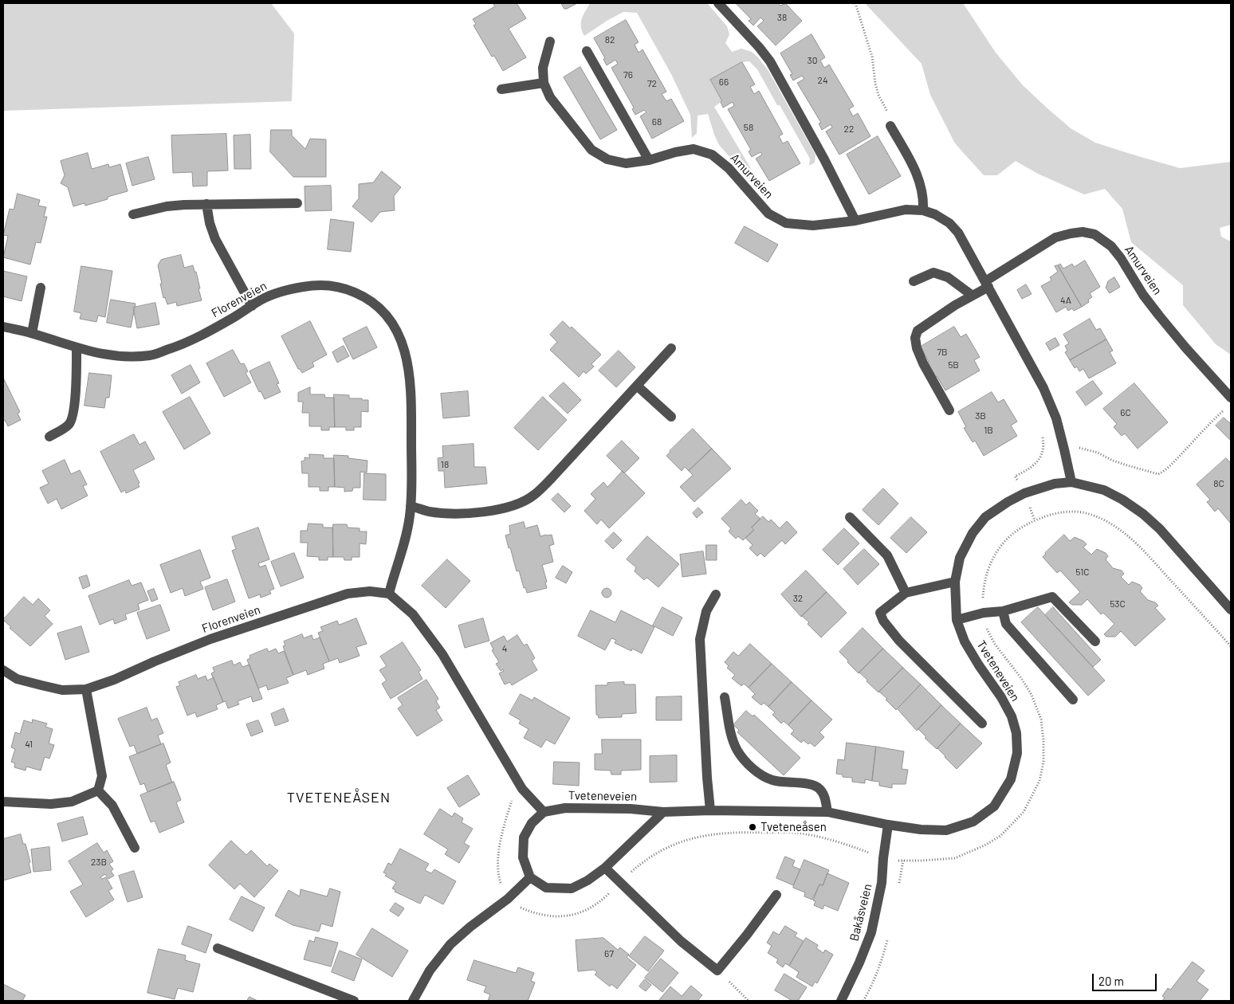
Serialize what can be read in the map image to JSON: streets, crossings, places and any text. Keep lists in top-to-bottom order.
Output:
{
  "streets": {
    "street": [
      "Amurveien",
      "Florenveien",
      "Tveteneveien",
      "Bakåsveien"
    ]
  },
  "crossings": [
    ["Amurveien", "Tveteneveien"],
    ["Tveteneveien", "Bakåsveien"]
  ],
  "districts": ["TVETENEÅSEN"],
  "places": ["Tveteneåsen"],
  "house_numbers": [
    "38",
    "82",
    "30",
    "76",
    "24",
    "66",
    "72",
    "68",
    "58",
    "22",
    "4A",
    "7B",
    "5B",
    "6C",
    "3B",
    "1B",
    "18",
    "8C",
    "51C",
    "32",
    "53C",
    "4",
    "41",
    "23B",
    "67"
  ],
  "scale_bar": "20 m"
}
